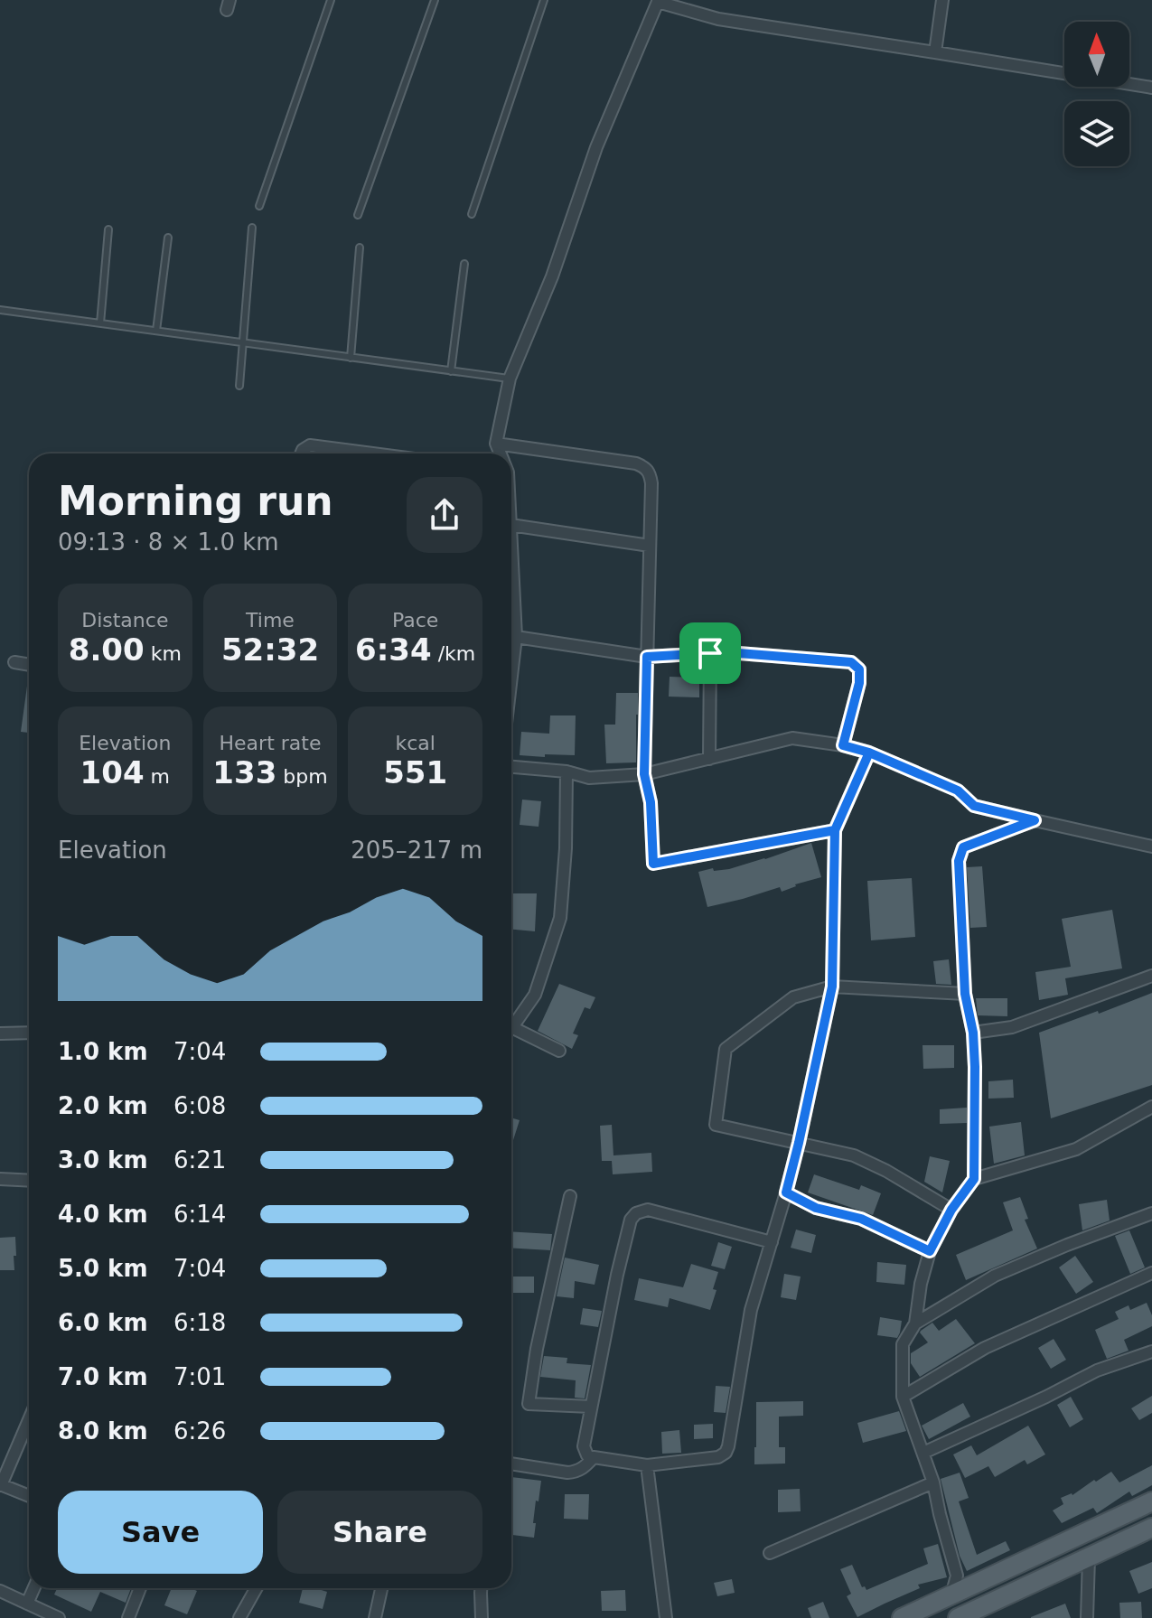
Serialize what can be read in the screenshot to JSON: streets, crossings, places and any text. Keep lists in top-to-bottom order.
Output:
{
  "north": "top",
  "page": {
    "heading": ["Morning run", "09:13 · 8 × 1.0 km"],
    "stats": [
      ["Distance", "8.00 km"],
      ["Time", "52:32"],
      ["Pace", "6:34 /km"],
      ["Elevation", "104 m"],
      ["Heart rate", "133 bpm"],
      ["kcal", "551"]
    ],
    "chart": ["Elevation", "205–217 m"],
    "list": [
      {
        "name": "1.0 km",
        "note": "7:04"
      },
      {
        "name": "2.0 km",
        "note": "6:08"
      },
      {
        "name": "3.0 km",
        "note": "6:21"
      },
      {
        "name": "4.0 km",
        "note": "6:14"
      },
      {
        "name": "5.0 km",
        "note": "7:04"
      },
      {
        "name": "6.0 km",
        "note": "6:18"
      },
      {
        "name": "7.0 km",
        "note": "7:01"
      },
      {
        "name": "8.0 km",
        "note": "6:26"
      }
    ],
    "buttons": ["Save", "Share"]
  }
}
